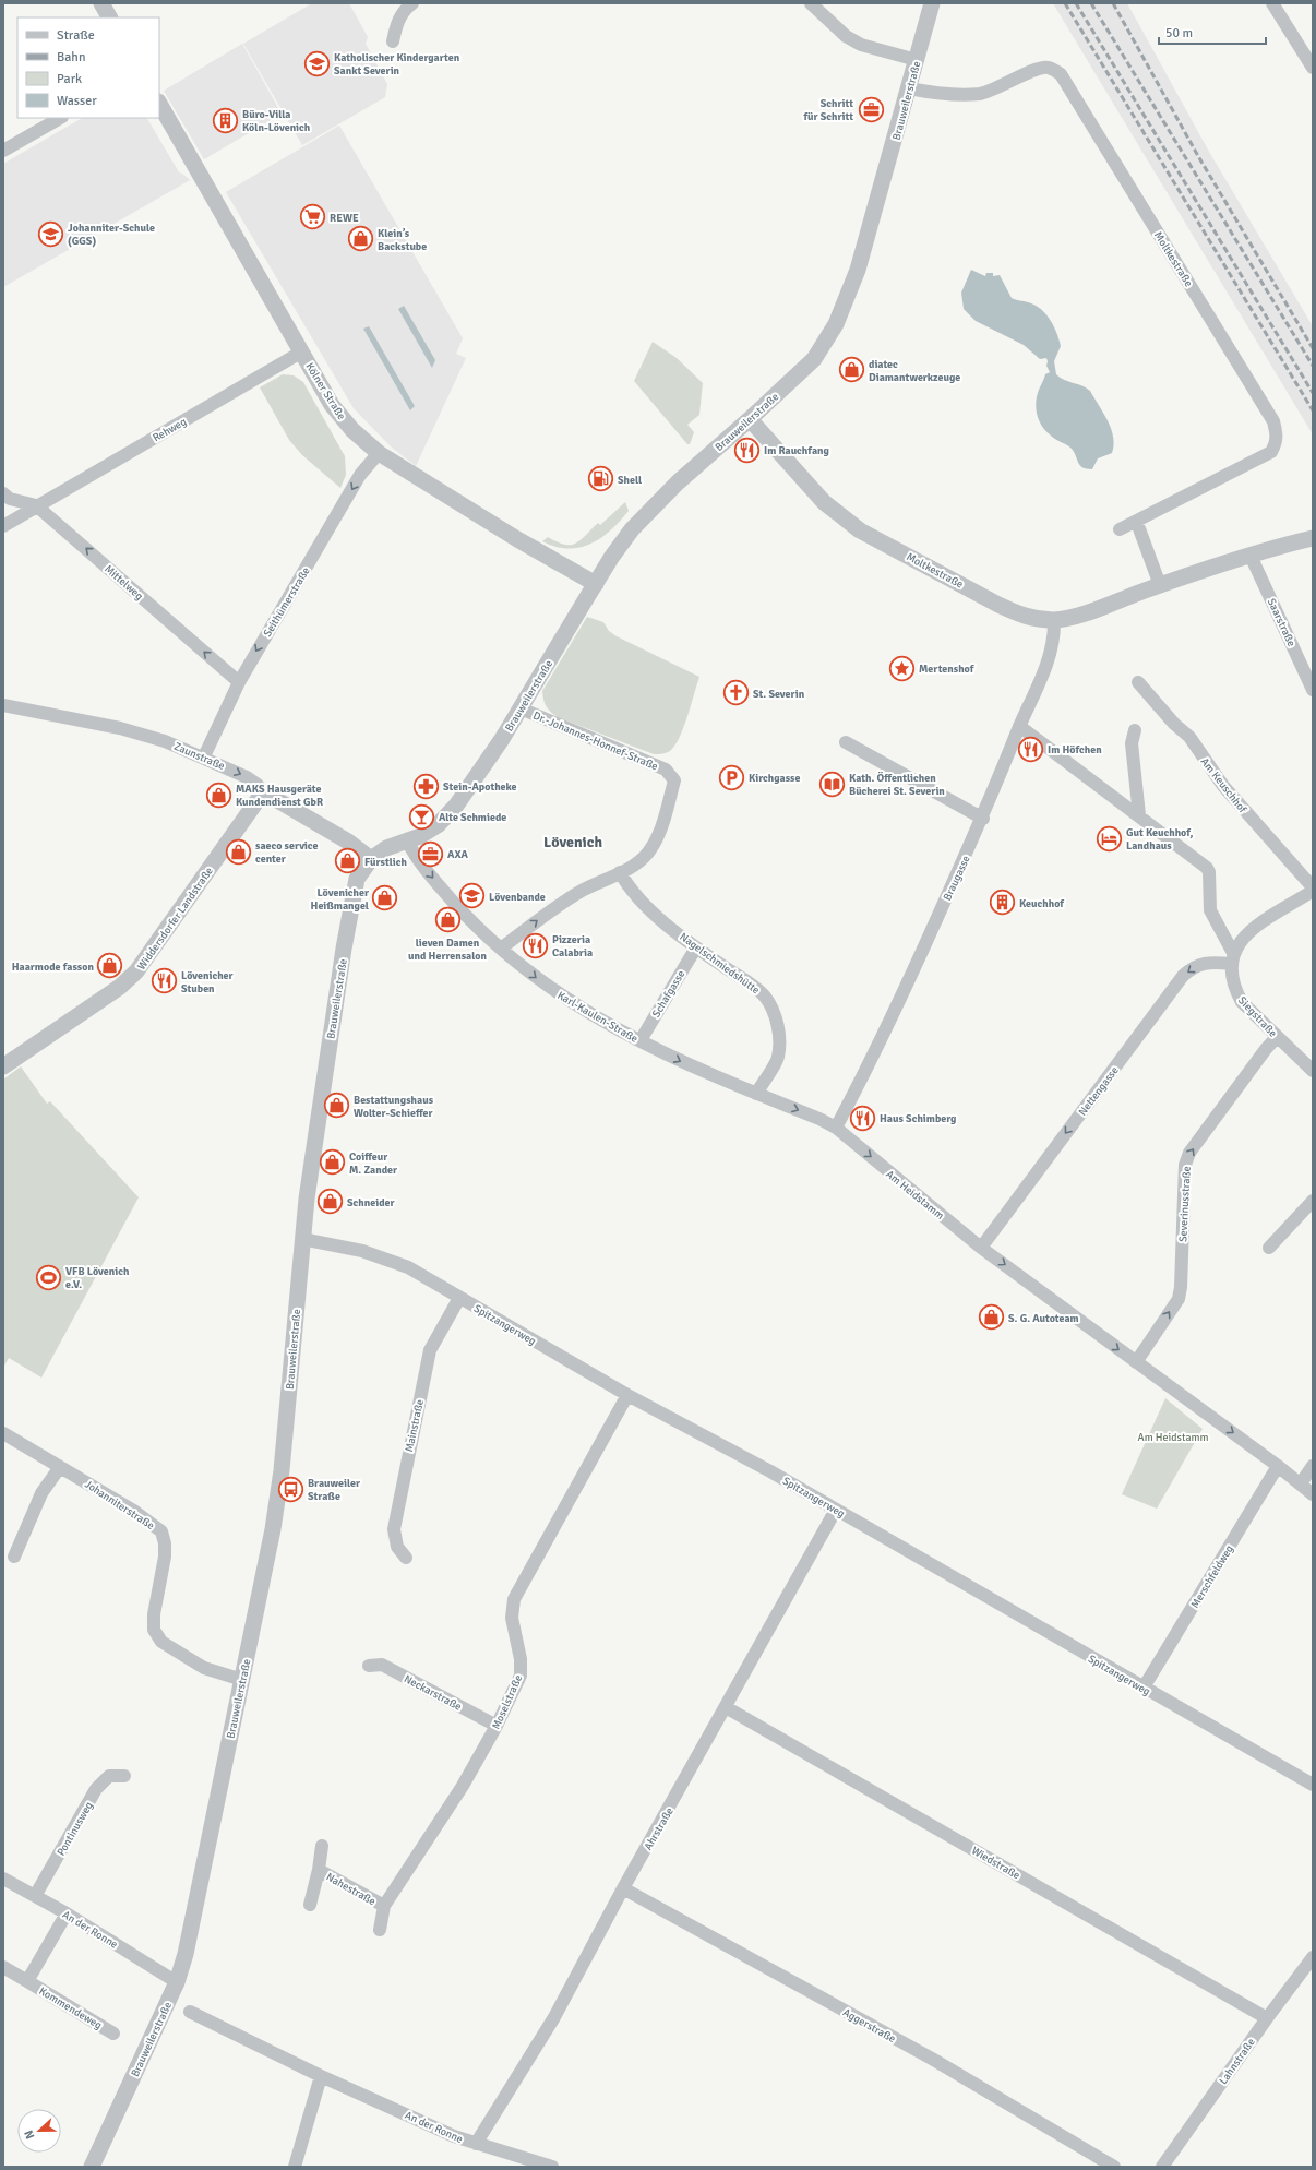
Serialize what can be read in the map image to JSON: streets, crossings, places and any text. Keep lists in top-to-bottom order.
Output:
{
  "streets": {
    "street": [
      "Brauweilerstraße",
      "Moltkestraße",
      "Kölner Straße",
      "Rehweg",
      "Mittelweg",
      "Seithümerstraße",
      "Saarstraße",
      "Dr.-Johannes-Honnef-Straße",
      "Zaunstraße",
      "Am Keuschhof",
      "Braugasse",
      "Widdersdorfer Landstraße",
      "Nagelschmiedshütte",
      "Schafgasse",
      "Karl-Kaulen-Straße",
      "Siegstraße",
      "Nettengasse",
      "Am Heidstamm",
      "Severinusstraße",
      "Spitzangerweg",
      "Mainstraße",
      "Johanniterstraße",
      "Merschfeldweg",
      "Neckarstraße",
      "Moselstraße",
      "Pontinusweg",
      "Ahrstraße",
      "Wiedstraße",
      "Nahestraße",
      "An der Ronne",
      "Kommendeweg",
      "Aggerstraße",
      "Lahnstraße"
    ]
  },
  "crossings": [
    ["Brauweilerstraße", "Moltkestraße"],
    ["Brauweilerstraße", "Kölner Straße"],
    ["Brauweilerstraße", "Dr.-Johannes-Honnef-Straße"],
    ["Brauweilerstraße", "Karl-Kaulen-Straße"],
    ["Brauweilerstraße", "Spitzangerweg"],
    ["Brauweilerstraße", "Johanniterstraße"],
    ["Brauweilerstraße", "An der Ronne"],
    ["Moltkestraße", "Saarstraße"],
    ["Moltkestraße", "Braugasse"],
    ["Kölner Straße", "Rehweg"],
    ["Kölner Straße", "Seithümerstraße"],
    ["Rehweg", "Mittelweg"],
    ["Mittelweg", "Seithümerstraße"],
    ["Seithümerstraße", "Zaunstraße"],
    ["Dr.-Johannes-Honnef-Straße", "Nagelschmiedshütte"],
    ["Dr.-Johannes-Honnef-Straße", "Karl-Kaulen-Straße"],
    ["Zaunstraße", "Widdersdorfer Landstraße"],
    ["Braugasse", "Karl-Kaulen-Straße"],
    ["Braugasse", "Am Heidstamm"],
    ["Nagelschmiedshütte", "Schafgasse"],
    ["Nagelschmiedshütte", "Karl-Kaulen-Straße"],
    ["Schafgasse", "Karl-Kaulen-Straße"],
    ["Karl-Kaulen-Straße", "Am Heidstamm"],
    ["Siegstraße", "Nettengasse"],
    ["Siegstraße", "Severinusstraße"],
    ["Nettengasse", "Am Heidstamm"],
    ["Am Heidstamm", "Severinusstraße"],
    ["Am Heidstamm", "Merschfeldweg"],
    ["Spitzangerweg", "Mainstraße"],
    ["Spitzangerweg", "Merschfeldweg"],
    ["Spitzangerweg", "Moselstraße"],
    ["Spitzangerweg", "Ahrstraße"],
    ["Neckarstraße", "Moselstraße"],
    ["Moselstraße", "Nahestraße"],
    ["Pontinusweg", "An der Ronne"],
    ["Ahrstraße", "Wiedstraße"],
    ["Ahrstraße", "An der Ronne"],
    ["Ahrstraße", "Aggerstraße"],
    ["Wiedstraße", "Lahnstraße"],
    ["An der Ronne", "Kommendeweg"]
  ],
  "one_way": [
    "Mittelweg",
    "Seithümerstraße",
    "Karl-Kaulen-Straße",
    "Nettengasse",
    "Am Heidstamm",
    "Severinusstraße"
  ],
  "districts": ["Lövenich"],
  "parks": ["Am Heidstamm"],
  "places": {
    "school or university": ["Katholischer Kindergarten Sankt Severin", "Johanniter-Schule (GGS)", "Lövenbande"],
    "office": ["Schritt für Schritt", "AXA"],
    "building": ["Büro-Villa Köln-Lövenich", "Keuchhof"],
    "supermarket": ["REWE"],
    "shop": [
      "Klein’s Backstube",
      "diatec Diamantwerkzeuge",
      "MAKS Hausgeräte Kundendienst GbR",
      "saeco service center",
      "Fürstlich",
      "Lövenicher Heißmangel",
      "lieven Damen und Herrensalon",
      "Haarmode fasson",
      "Bestattungshaus Wolter-Schieffer",
      "Coiffeur M. Zander",
      "Schneider",
      "S. G. Autoteam"
    ],
    "restaurant": [
      "Im Rauchfang",
      "Im Höfchen",
      "Pizzeria Calabria",
      "Lövenicher Stuben",
      "Haus Schimberg"
    ],
    "fuel station": ["Shell"],
    "place": ["Mertenshof"],
    "church": ["St. Severin"],
    "parking": ["Kirchgasse"],
    "library": ["Kath. Öffentlichen Bücherei St. Severin"],
    "pharmacy": ["Stein-Apotheke"],
    "bar": ["Alte Schmiede"],
    "hotel": ["Gut Keuchhof, Landhaus"],
    "sports": ["VFB Lövenich e.V."],
    "bus stop": ["Brauweiler Straße"]
  },
  "legend": [
    "Straße",
    "Bahn",
    "Park",
    "Wasser"
  ],
  "scale_bar": "50 m",
  "north": "left"
}
